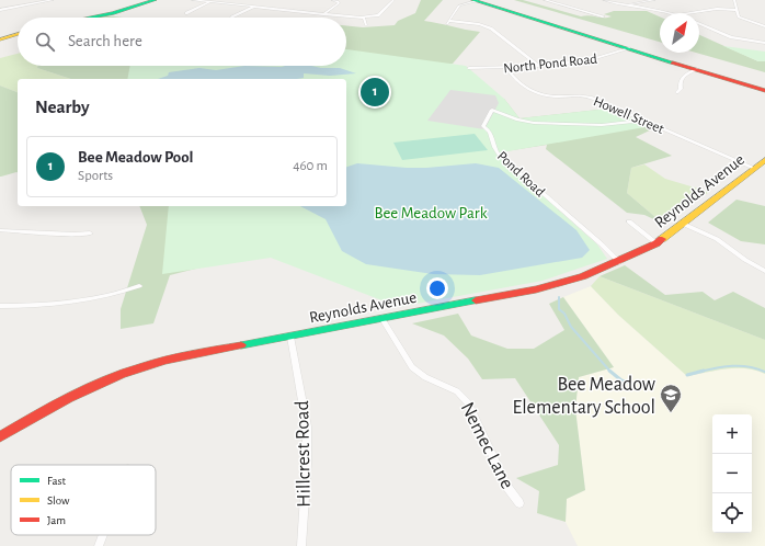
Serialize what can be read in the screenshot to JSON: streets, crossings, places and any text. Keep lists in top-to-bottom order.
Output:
{
  "streets": {
    "street": [
      "North Pond Road",
      "Howell Street",
      "Pond Road",
      "Reynolds Avenue",
      "Nemec Lane",
      "Hillcrest Road"
    ]
  },
  "crossings": [
    ["North Pond Road", "Howell Street"],
    ["Howell Street", "Pond Road"],
    ["Howell Street", "Reynolds Avenue"],
    ["Pond Road", "Reynolds Avenue"],
    ["Reynolds Avenue", "Nemec Lane"],
    ["Reynolds Avenue", "Hillcrest Road"]
  ],
  "parks": ["Bee Meadow Park"],
  "places": {
    "school or university": ["Bee Meadow Elementary School"]
  },
  "legend": ["Fast", "Slow", "Jam"],
  "north": "top right",
  "page": {
    "search": "Search here",
    "pins": "1",
    "heading": "Nearby",
    "list": [
      {
        "mark": "1",
        "name": "Bee Meadow Pool",
        "note": "Sports",
        "value": "460 m"
      }
    ],
    "map_buttons": ["+", "−"]
  }
}
